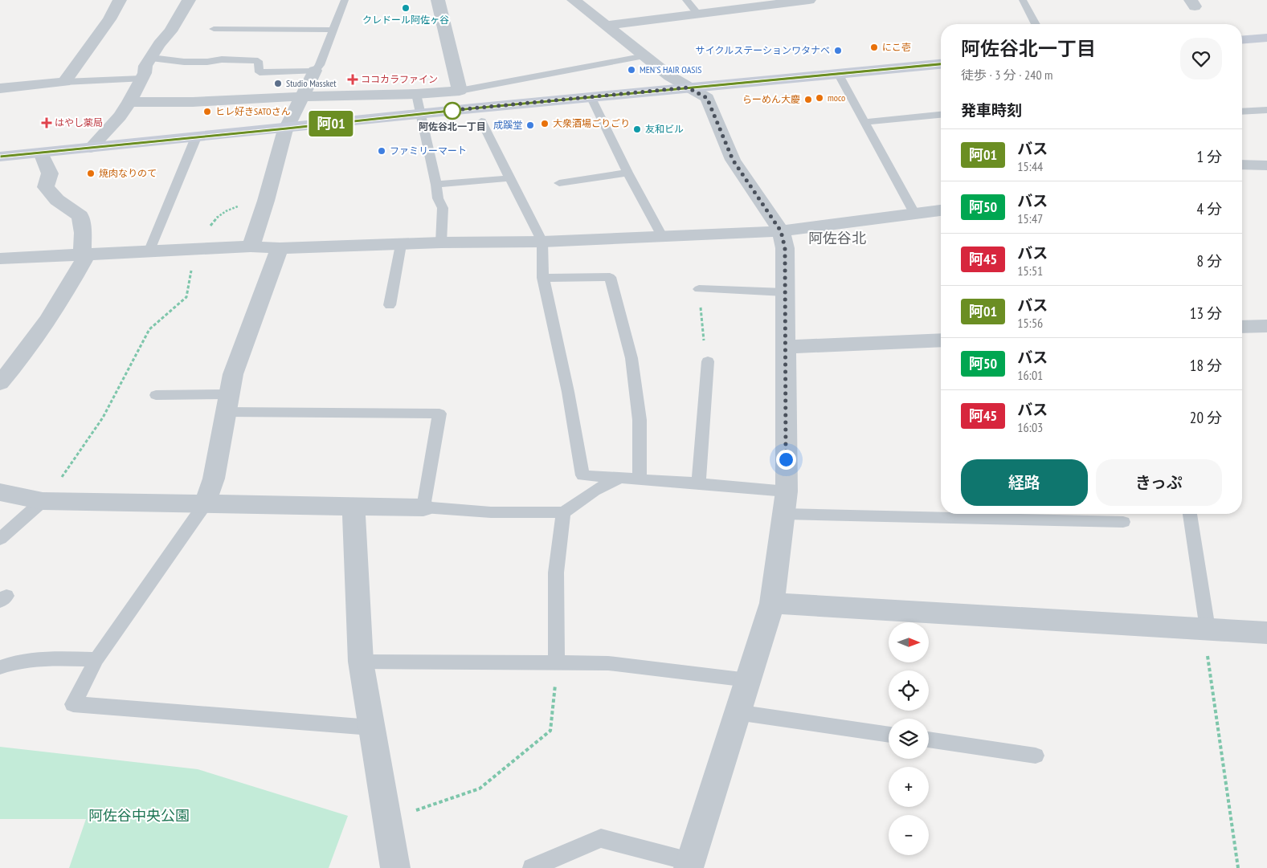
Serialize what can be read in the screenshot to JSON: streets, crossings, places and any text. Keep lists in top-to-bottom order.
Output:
{
  "districts": ["阿佐谷北"],
  "parks": ["阿佐谷中央公園"],
  "places": {
    "other": [
      "クレドール阿佐ヶ谷",
      "にこ壱",
      "サイクルステーションワタナベ",
      "MEN'S HAIR OASIS",
      "Studio Massket",
      "moco",
      "らーめん大慶",
      "阿佐谷北一丁目",
      "ヒレ好きSATOさん",
      "大衆酒場ごりごり",
      "成蹊堂",
      "友和ビル",
      "ファミリーマート",
      "焼肉なりのて"
    ],
    "health": ["ココカラファイン", "はやし薬局"]
  },
  "lines": ["bus line 阿01"],
  "north": "right",
  "page": {
    "on_map": "阿01",
    "heading": [
      ["阿佐谷北一丁目", "徒歩 · 3 分 · 240 m"],
      "発車時刻"
    ],
    "list": [
      {
        "mark": "阿01",
        "name": "バス",
        "note": "15:44",
        "value": "1 分"
      },
      {
        "mark": "阿50",
        "name": "バス",
        "note": "15:47",
        "value": "4 分"
      },
      {
        "mark": "阿45",
        "name": "バス",
        "note": "15:51",
        "value": "8 分"
      },
      {
        "mark": "阿01",
        "name": "バス",
        "note": "15:56",
        "value": "13 分"
      },
      {
        "mark": "阿50",
        "name": "バス",
        "note": "16:01",
        "value": "18 分"
      },
      {
        "mark": "阿45",
        "name": "バス",
        "note": "16:03",
        "value": "20 分"
      }
    ],
    "buttons": ["経路", "きっぷ"],
    "map_buttons": ["+", "−"]
  }
}
